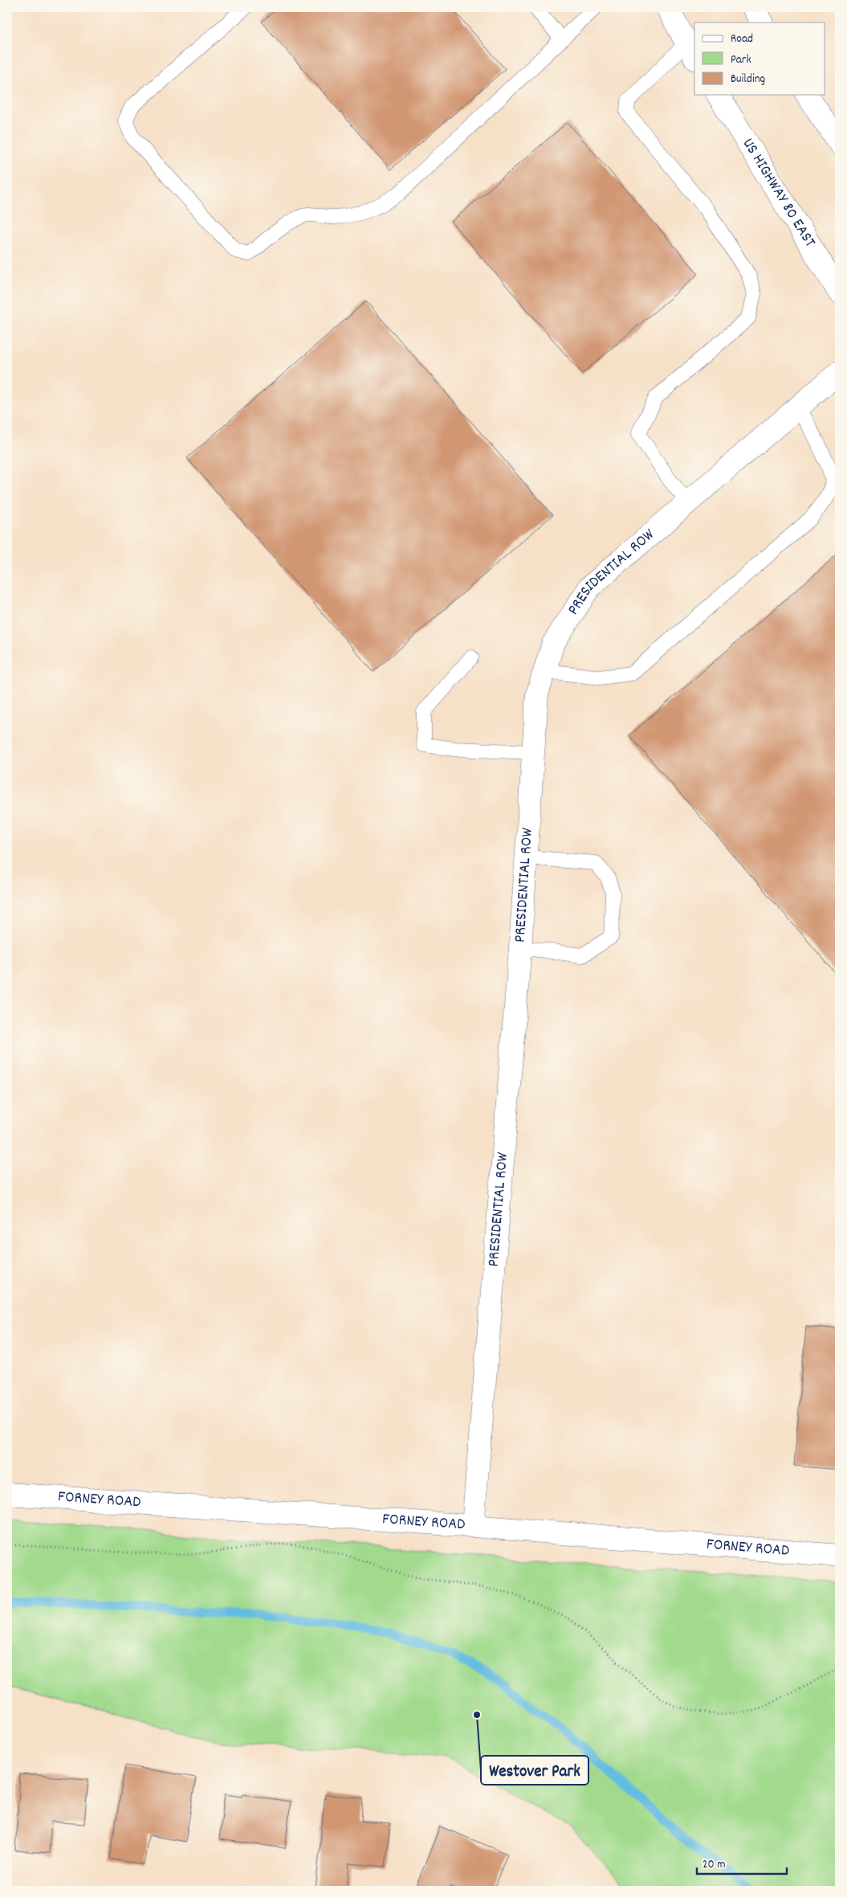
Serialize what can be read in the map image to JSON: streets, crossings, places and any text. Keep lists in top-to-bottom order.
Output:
{
  "streets": {
    "main road": ["US HIGHWAY 80 EAST", "PRESIDENTIAL ROW", "FORNEY ROAD"]
  },
  "crossings": [
    ["PRESIDENTIAL ROW", "FORNEY ROAD"]
  ],
  "places": ["Westover Park"],
  "legend": ["Road", "Park", "Building"],
  "scale_bar": "20 m"
}
